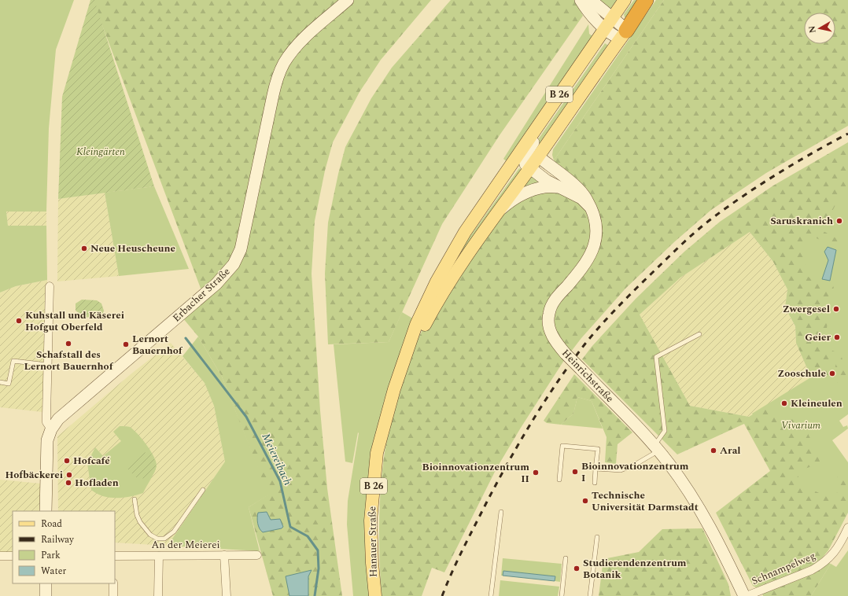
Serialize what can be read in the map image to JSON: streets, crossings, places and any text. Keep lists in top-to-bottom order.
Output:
{
  "streets": {
    "highway": ["B 26"],
    "main road": ["Erbacher Straße", "Heinrichstraße", "Hanauer Straße"],
    "street": ["An der Meierei", "Schnampelweg"]
  },
  "crossings": [
    ["B 26", "Heinrichstraße"],
    ["B 26", "Hanauer Straße"]
  ],
  "water": ["Meiereibach"],
  "parks": ["Kleingärten", "Vivarium"],
  "places": [
    "Saruskranich",
    "Neue Heuscheune",
    "Zwergesel",
    "Kuhstall und Käserei Hofgut Oberfeld",
    "Geier",
    "Schafstall des Lernort Bauernhof",
    "Lernort Bauernhof",
    "Zooschule",
    "Kleineulen",
    "Aral",
    "Hofcafé",
    "Bioinnovationzentrum I",
    "Bioinnovationzentrum II",
    "Hofbäckerei",
    "Hofladen",
    "Technische Universität Darmstadt",
    "Studierendenzentrum Botanik"
  ],
  "legend": [
    "Road",
    "Railway",
    "Park",
    "Water"
  ],
  "north": "left"
}
